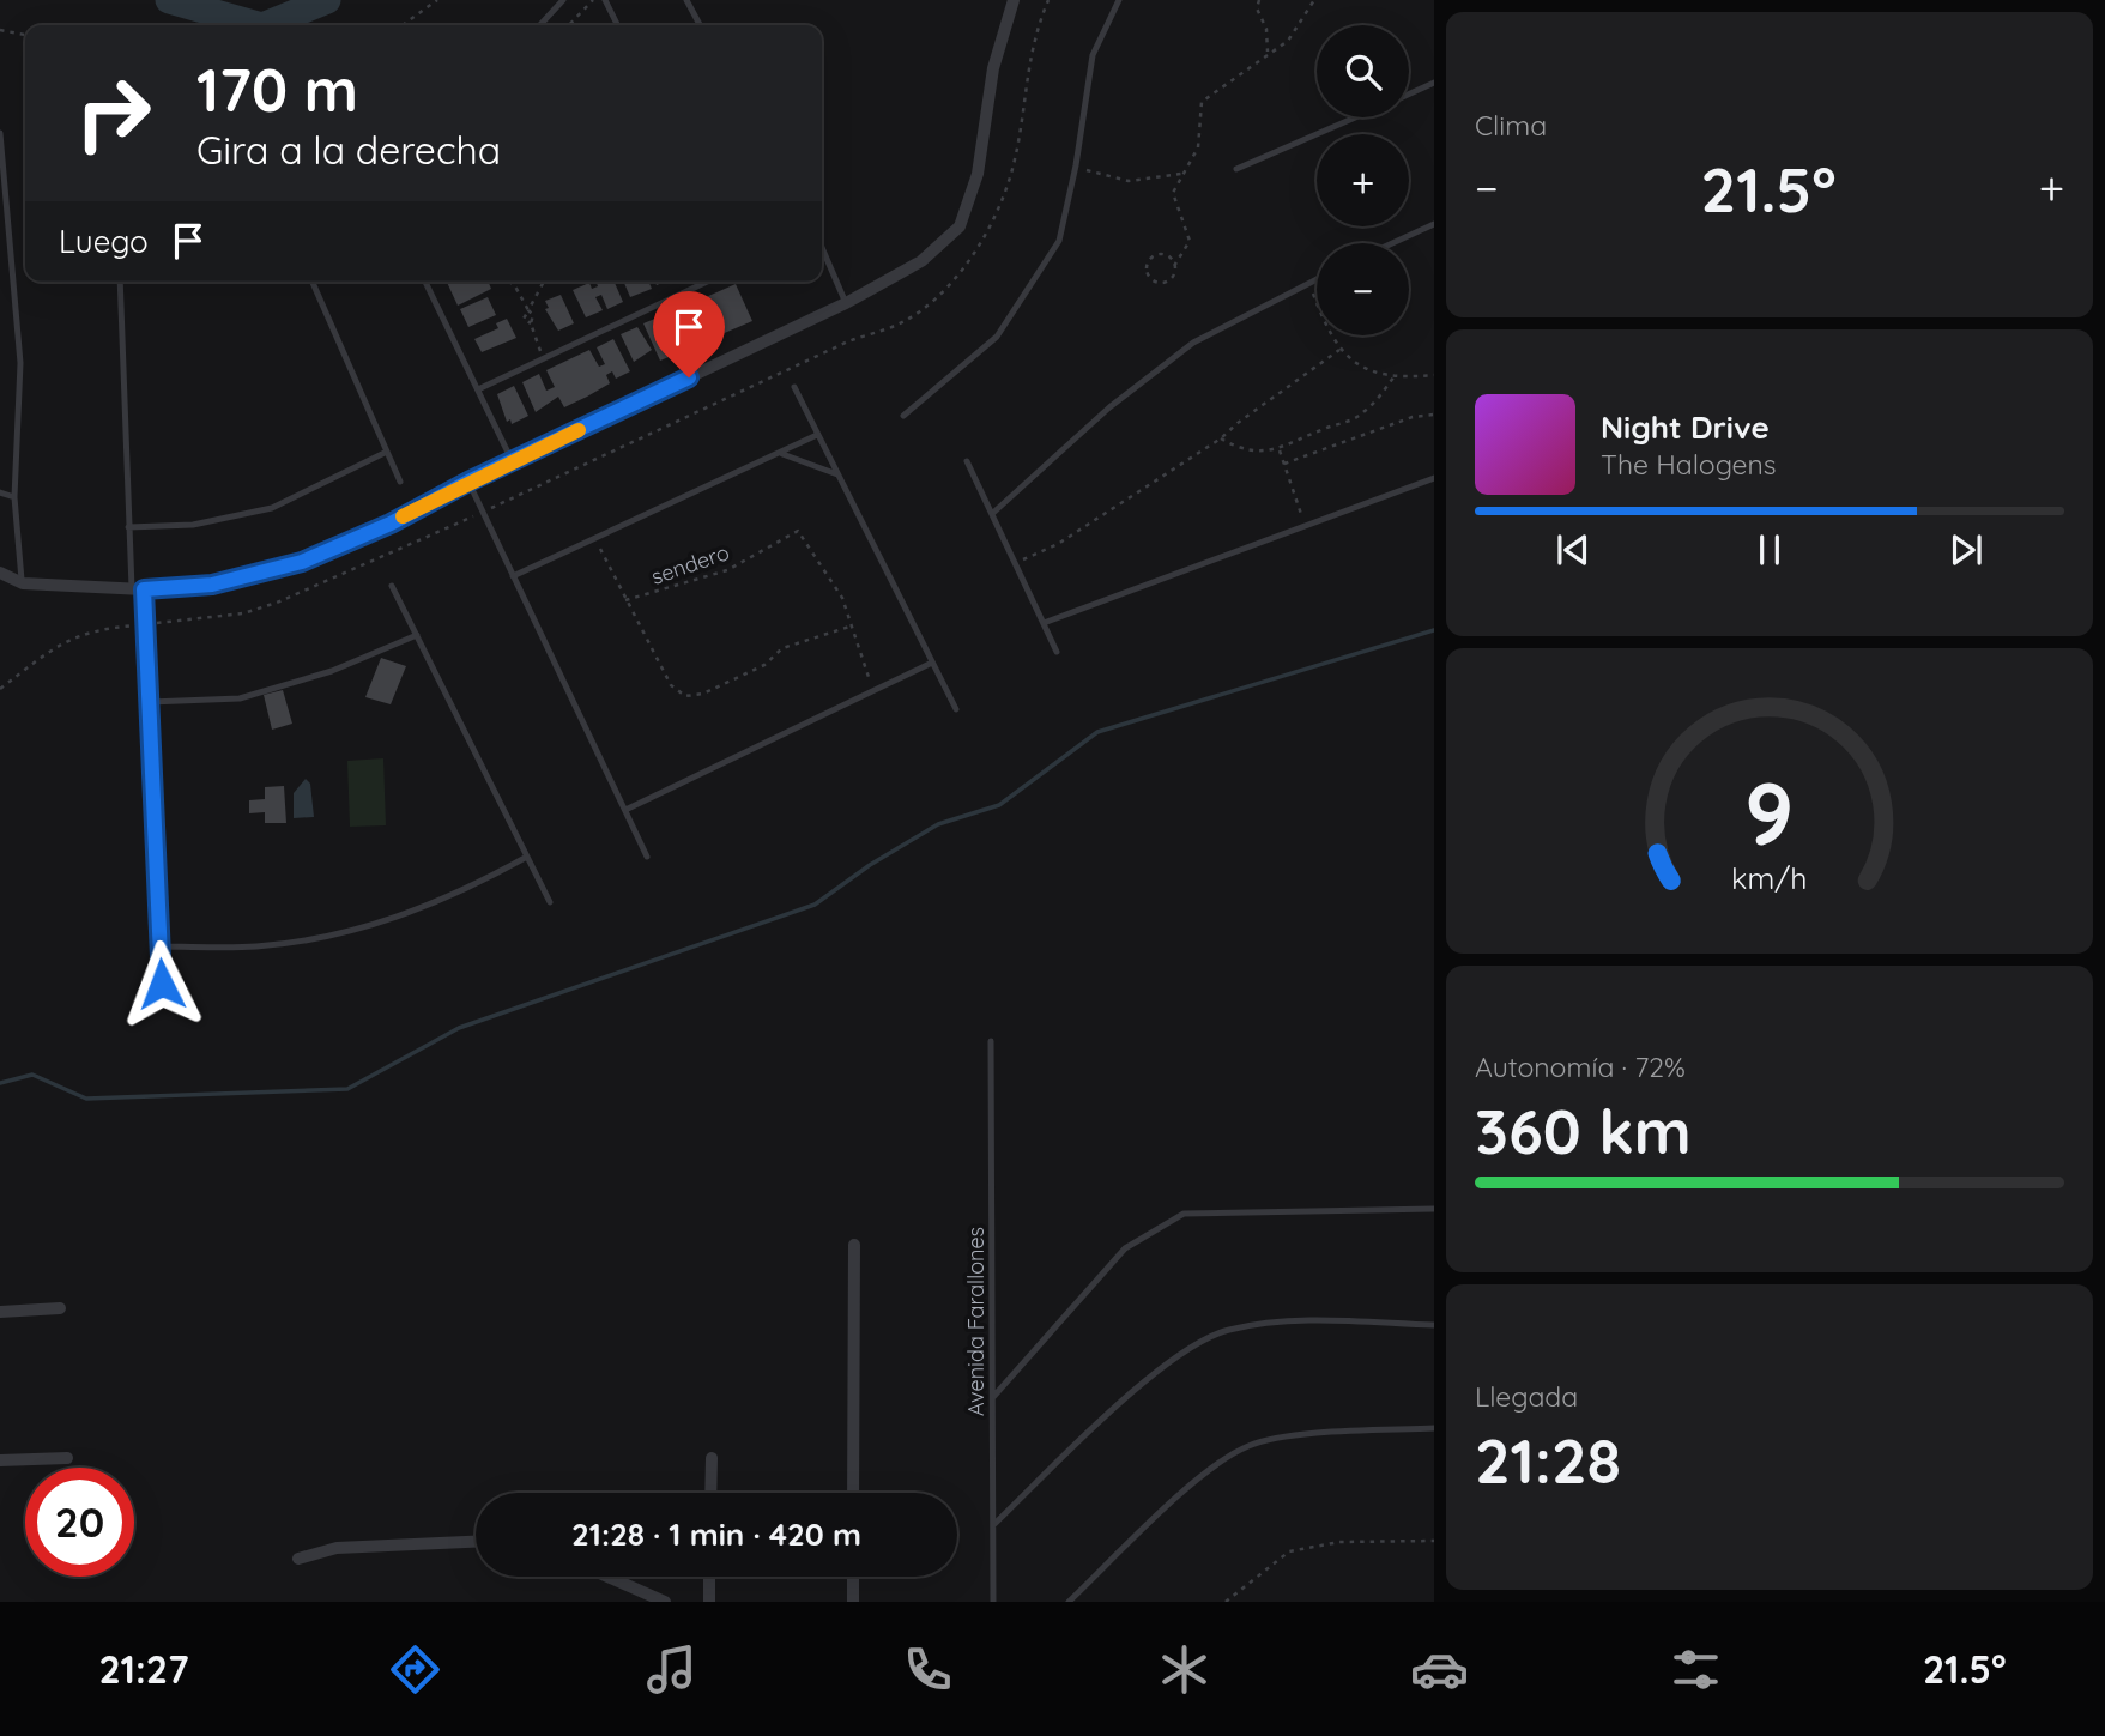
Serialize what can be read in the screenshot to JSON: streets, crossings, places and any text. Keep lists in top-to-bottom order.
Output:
{
  "streets": {
    "lane": ["Avenida Farallones"],
    "path": ["sendero"]
  },
  "page": {
    "tile": [
      "Clima",
      ["Autonomía · 72%", "360 km"],
      ["Llegada", "21:28"]
    ],
    "map_buttons": ["+", "−"],
    "turn": ["170 m", "Gira a la derecha"],
    "heat": ["−", "21.5°", "+"],
    "then": "Luego",
    "song": ["Night Drive", "The Halogens"],
    "limit": "20",
    "trip": "21:28 · 1 min · 420 m",
    "tabs": ["21:27", "21.5°"],
    "gauge": ["9", "km/h"]
  }
}
